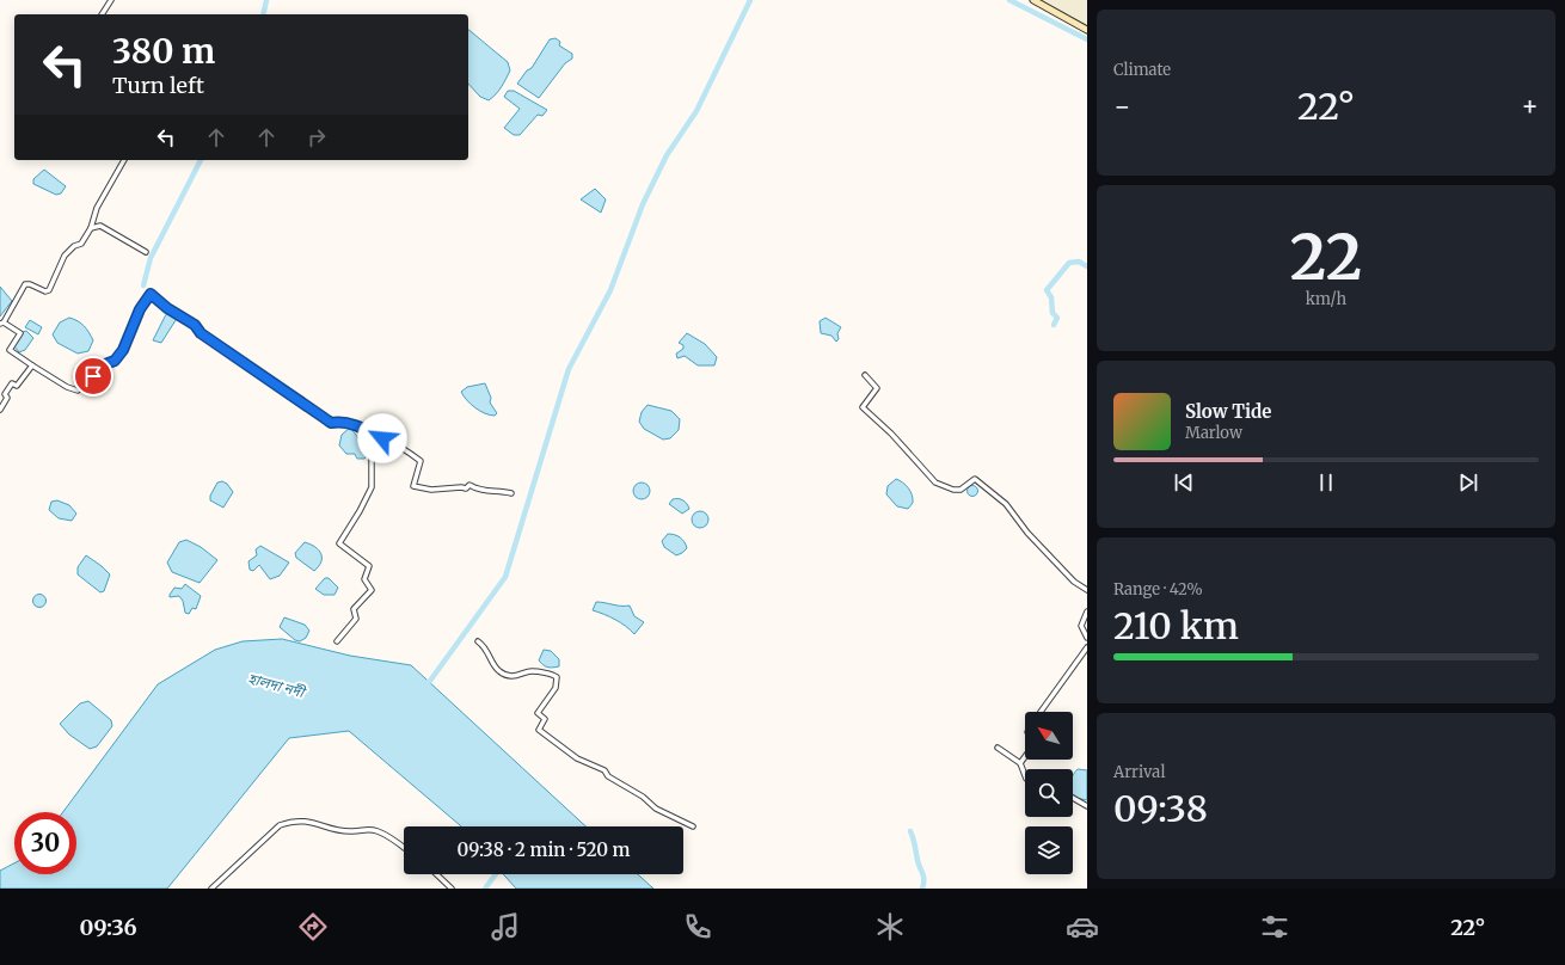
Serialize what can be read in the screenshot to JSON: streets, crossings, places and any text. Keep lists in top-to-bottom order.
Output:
{
  "water": ["হালদা নদী"],
  "north": "top left",
  "page": {
    "tile": [
      "Climate",
      ["22", "km/h"],
      ["Range · 42%", "210 km"],
      ["Arrival", "09:38"]
    ],
    "turn": ["380 m", "Turn left"],
    "heat": ["−", "22°", "+"],
    "song": ["Slow Tide", "Marlow"],
    "limit": "30",
    "trip": "09:38 · 2 min · 520 m",
    "tabs": ["09:36", "22°"]
  }
}
